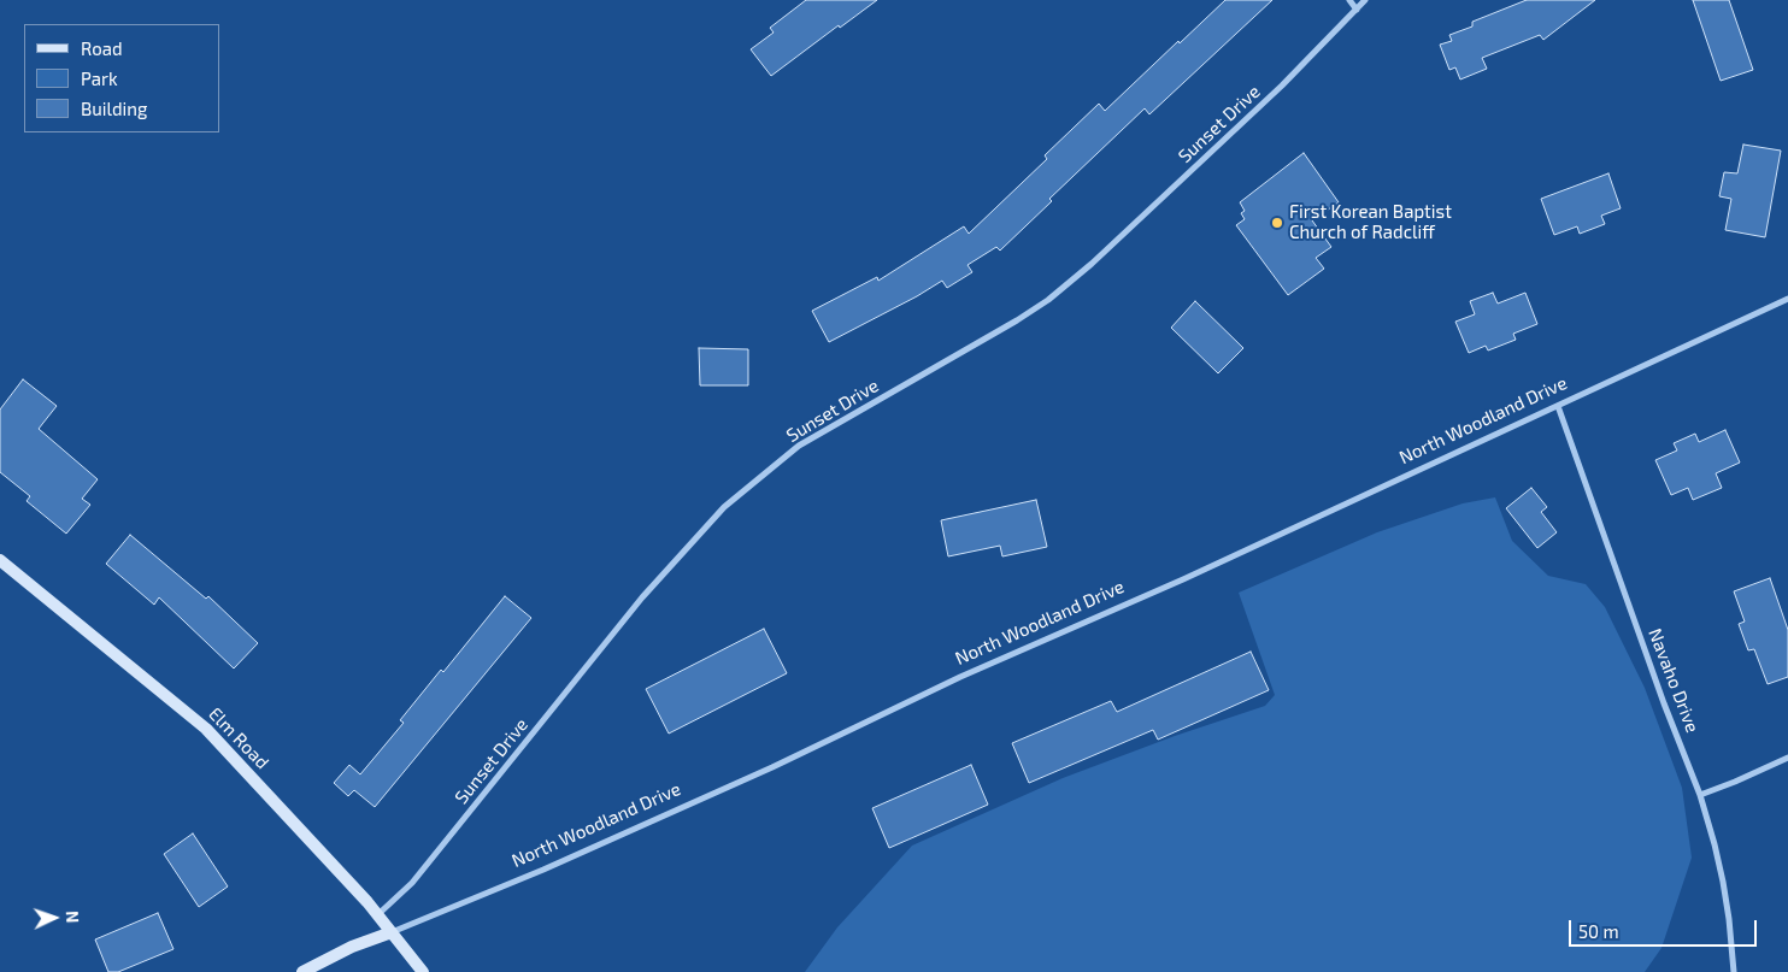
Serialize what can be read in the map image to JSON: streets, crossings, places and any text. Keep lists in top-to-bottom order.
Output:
{
  "streets": {
    "street": [
      "Sunset Drive",
      "North Woodland Drive",
      "Navaho Drive",
      "Elm Road"
    ]
  },
  "crossings": [
    ["Sunset Drive", "Elm Road"],
    ["North Woodland Drive", "Navaho Drive"],
    ["North Woodland Drive", "Elm Road"]
  ],
  "places": ["First Korean Baptist Church of Radcliff"],
  "legend": ["Road", "Park", "Building"],
  "scale_bar": "50 m",
  "north": "right"
}
